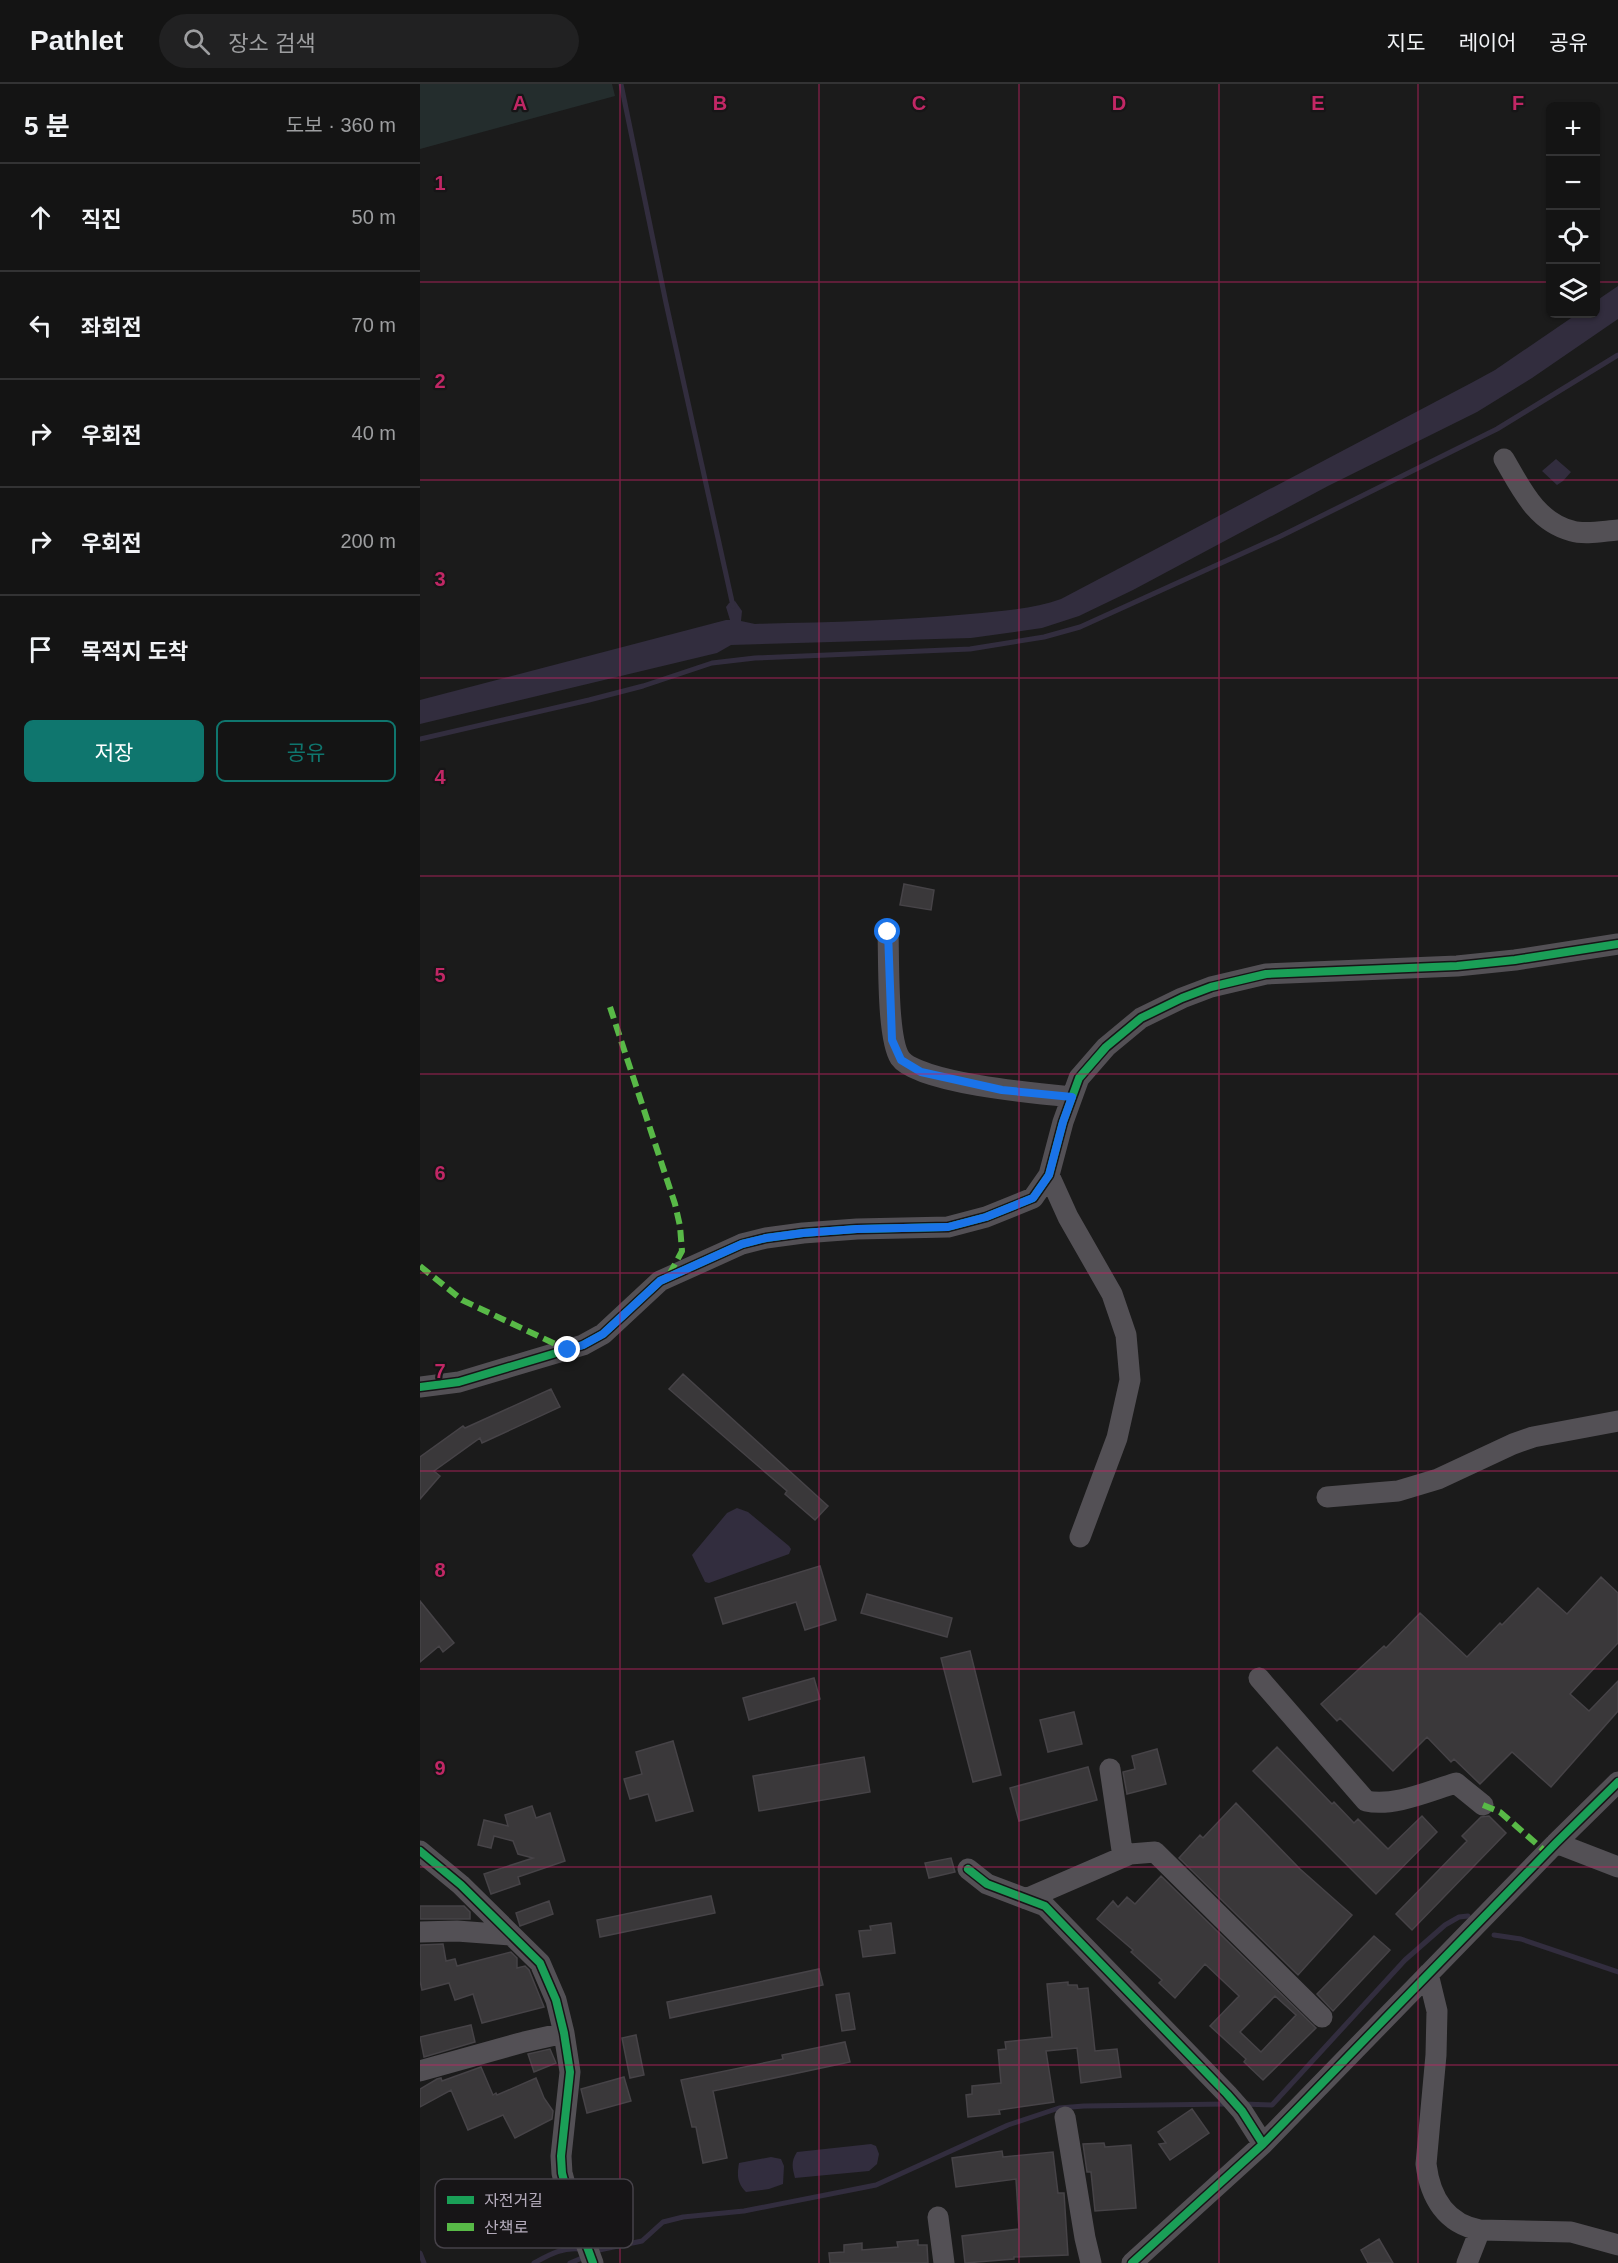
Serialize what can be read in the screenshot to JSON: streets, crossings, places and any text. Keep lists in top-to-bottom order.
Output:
{
  "legend": ["자전거길", "산책로"],
  "page": {
    "header": "Pathlet",
    "search": "장소 검색",
    "nav": ["지도", "레이어", "공유"],
    "heading": ["5 분", "도보 · 360 m"],
    "map_buttons": ["+", "−"],
    "list": [
      ["직진", "50 m"],
      ["좌회전", "70 m"],
      ["우회전", "40 m"],
      ["우회전", "200 m"],
      "목적지 도착"
    ],
    "buttons": ["저장", "공유"]
  },
  "grid": {
    "columns": [
      "A",
      "B",
      "C",
      "D",
      "E",
      "F"
    ],
    "rows": [
      "1",
      "2",
      "3",
      "4",
      "5",
      "6",
      "7",
      "8",
      "9"
    ]
  }
}
